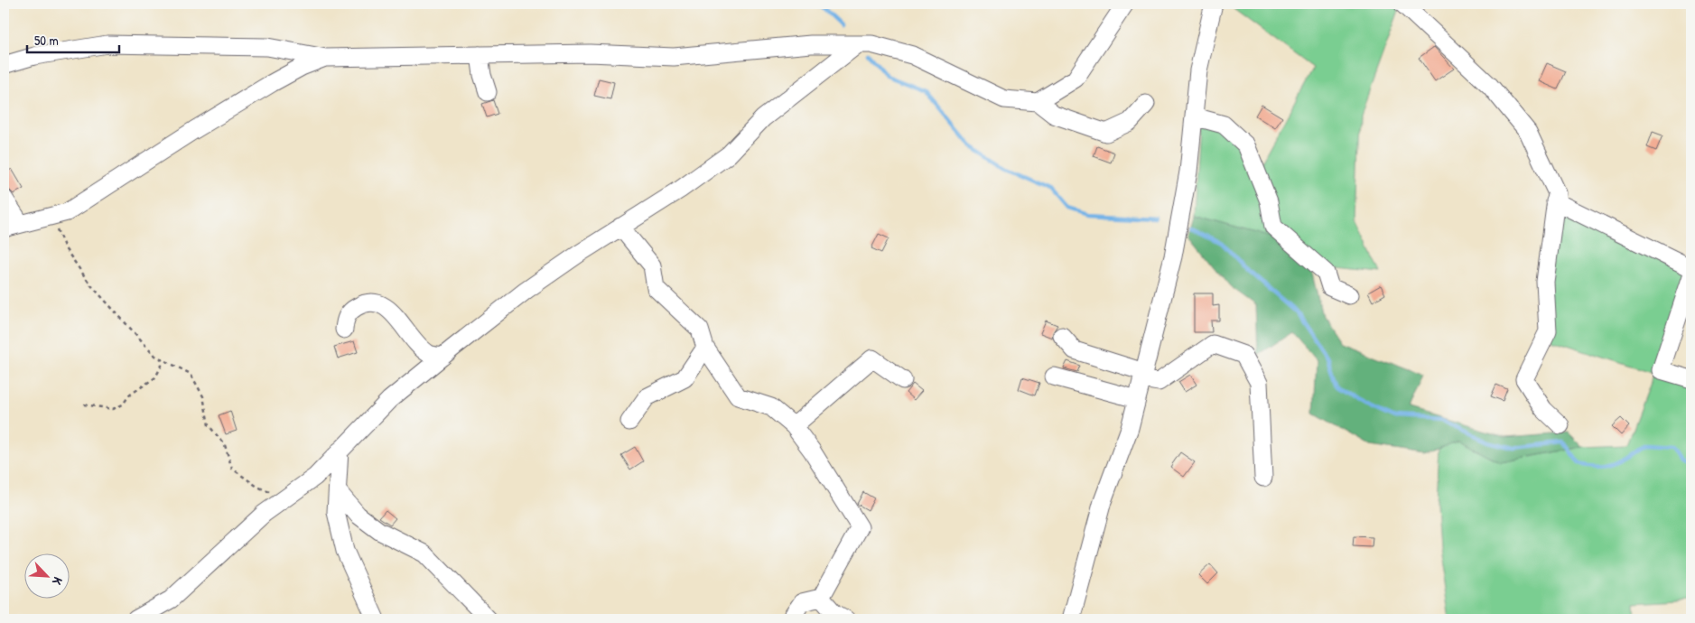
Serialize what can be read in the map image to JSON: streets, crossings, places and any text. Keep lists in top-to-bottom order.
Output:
{
  "scale_bar": "50 m",
  "north": "bottom right"
}
